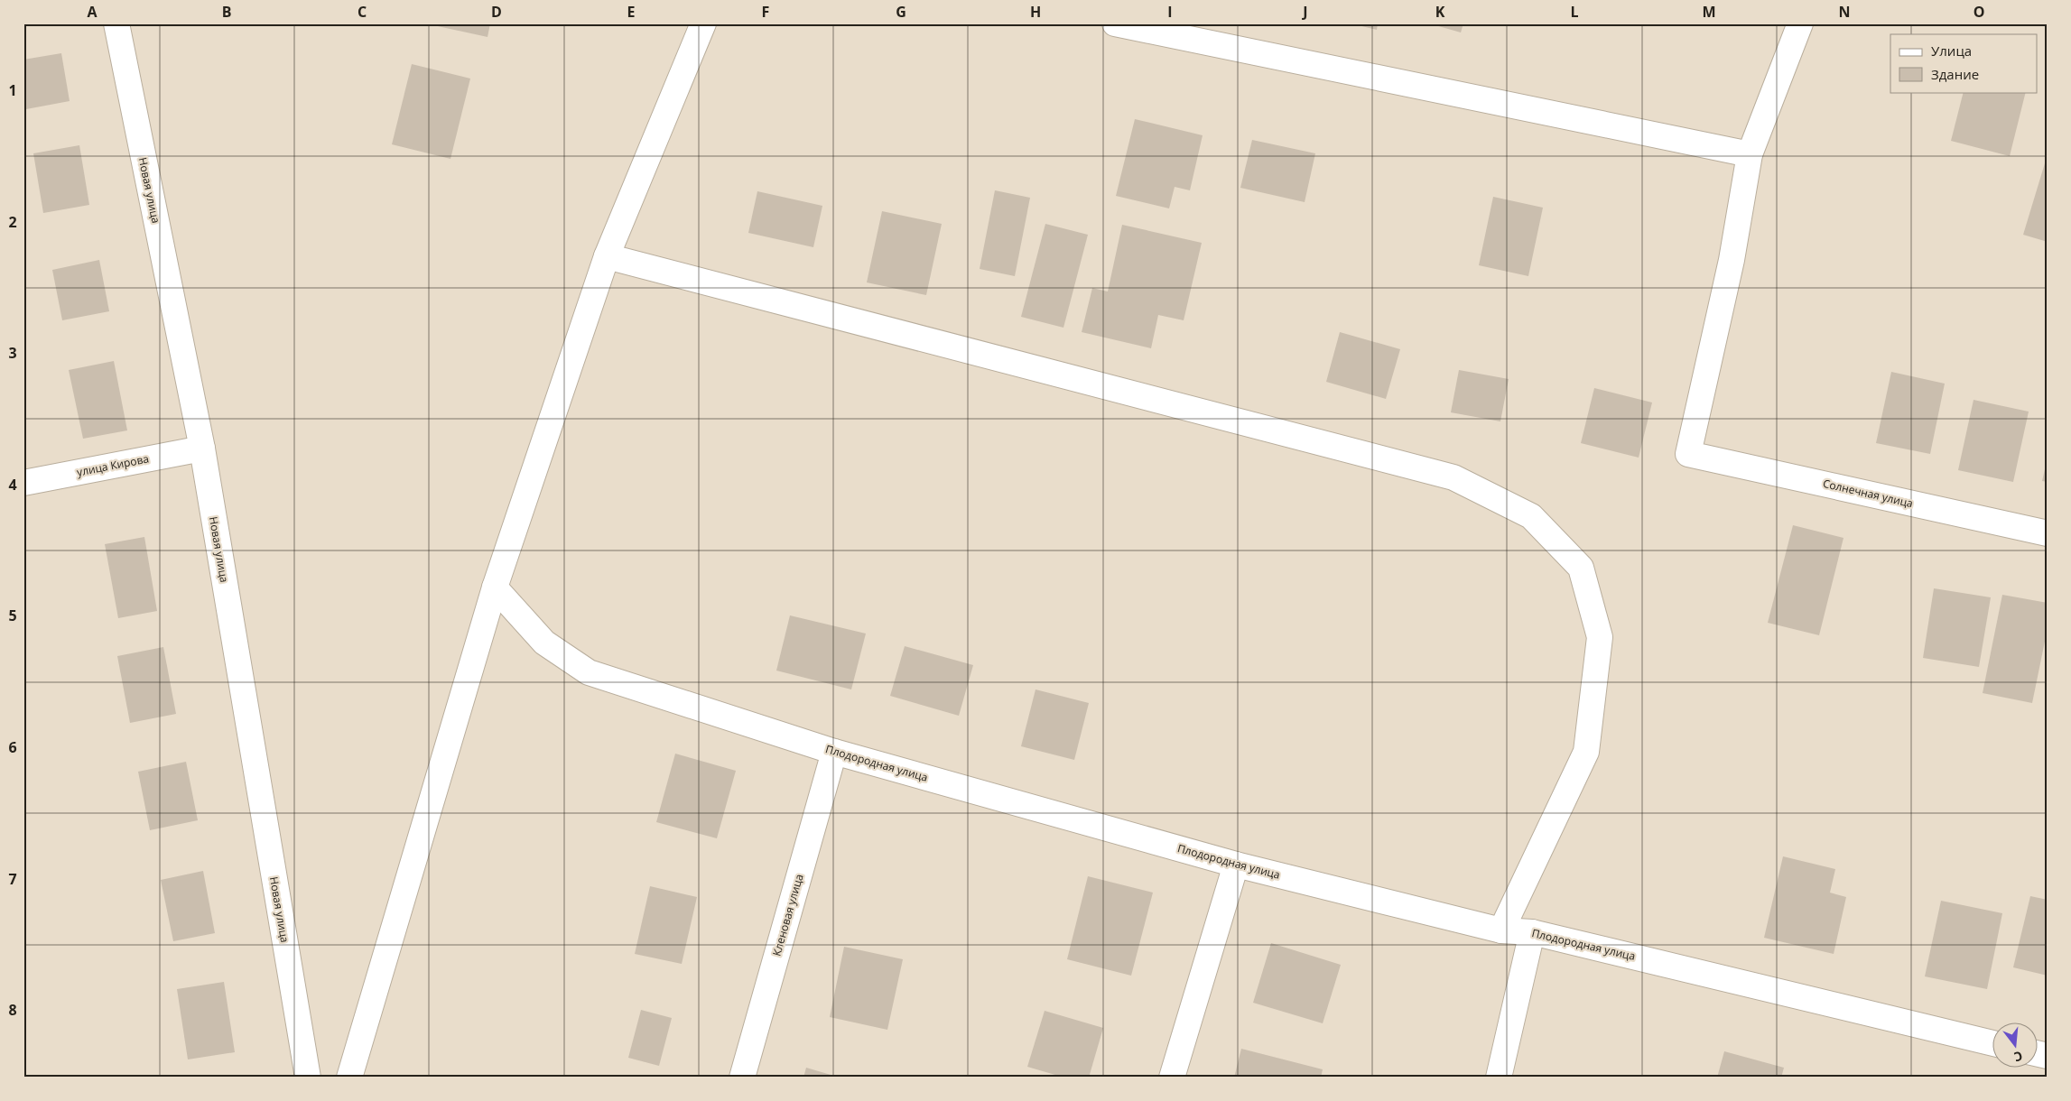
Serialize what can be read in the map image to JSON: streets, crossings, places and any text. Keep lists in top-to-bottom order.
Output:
{
  "streets": {
    "street": [
      "Новая улица",
      "улица Кирова",
      "Солнечная улица",
      "Плодородная улица",
      "Кленовая улица"
    ]
  },
  "crossings": [
    ["Новая улица", "улица Кирова"],
    ["Плодородная улица", "Кленовая улица"]
  ],
  "legend": ["Улица", "Здание"],
  "north": "bottom",
  "grid": {
    "columns": [
      "A",
      "B",
      "C",
      "D",
      "E",
      "F",
      "G",
      "H",
      "I",
      "J",
      "K",
      "L",
      "M",
      "N",
      "O"
    ],
    "rows": [
      "1",
      "2",
      "3",
      "4",
      "5",
      "6",
      "7",
      "8"
    ]
  }
}
